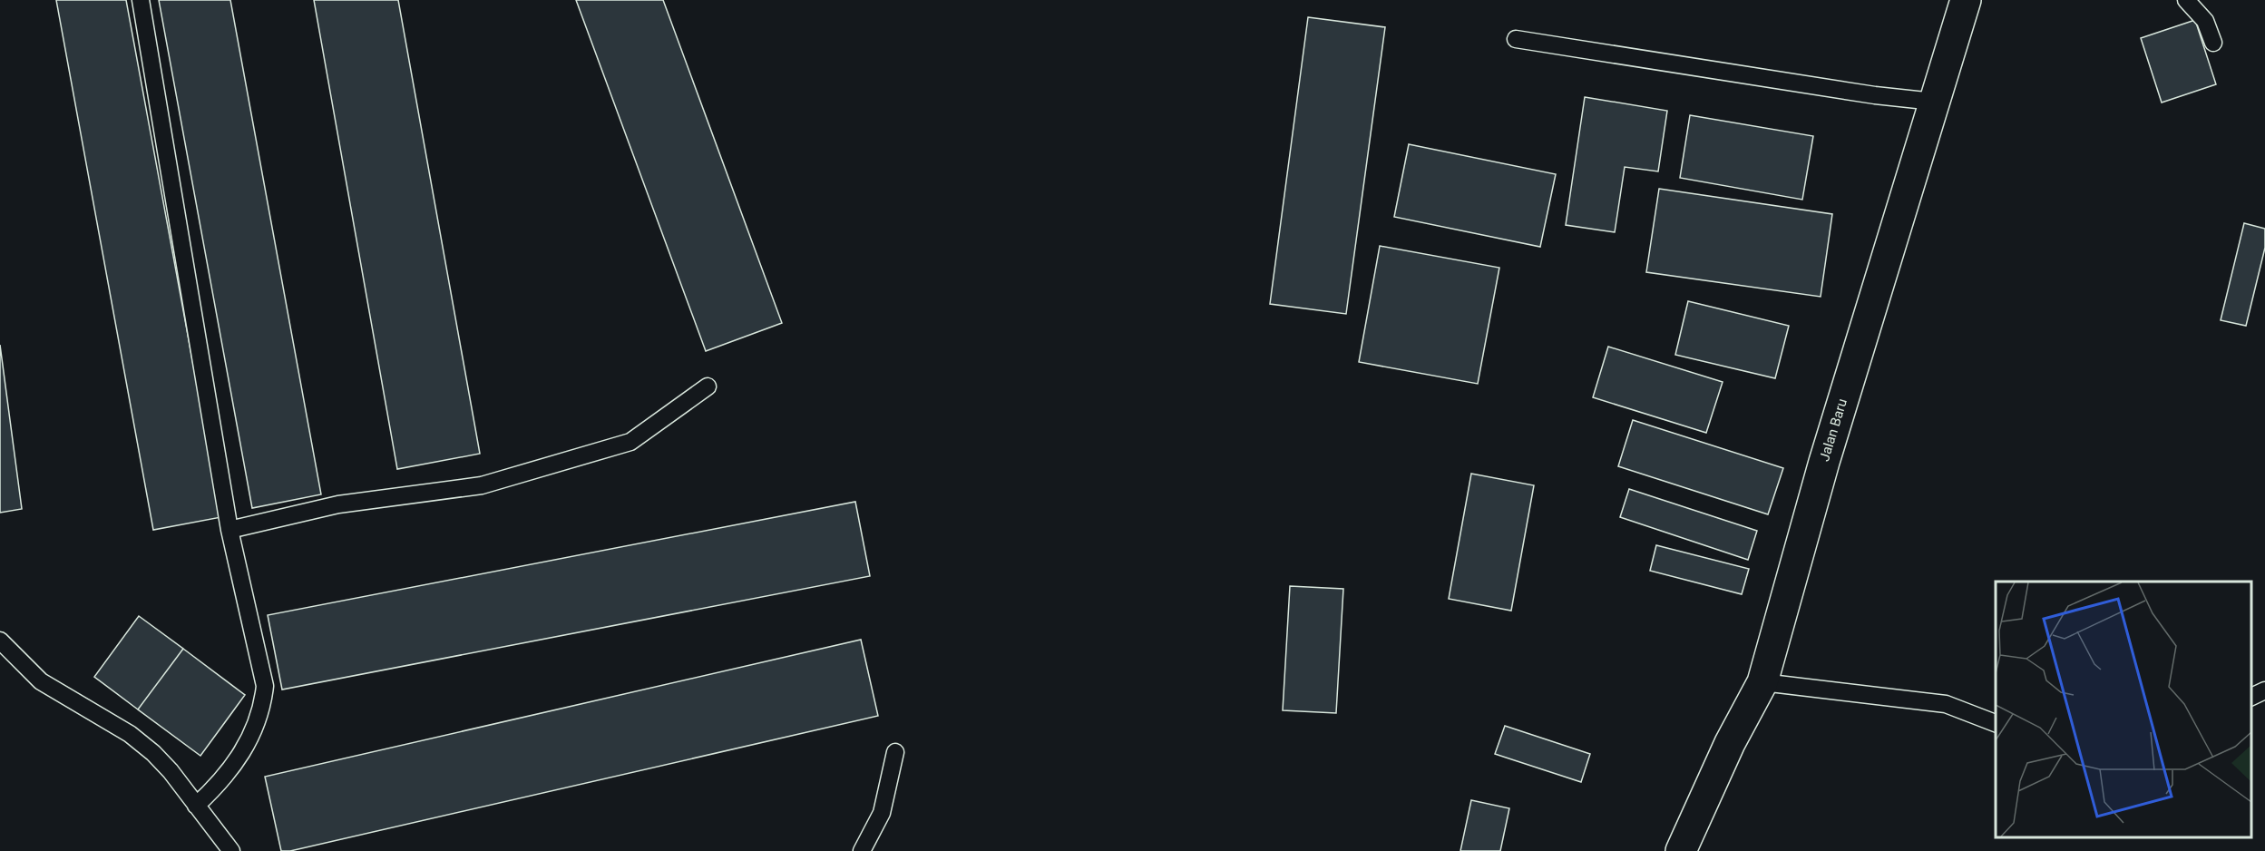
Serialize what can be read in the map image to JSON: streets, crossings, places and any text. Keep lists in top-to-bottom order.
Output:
{
  "streets": {
    "street": ["Jalan Baru"]
  }
}
